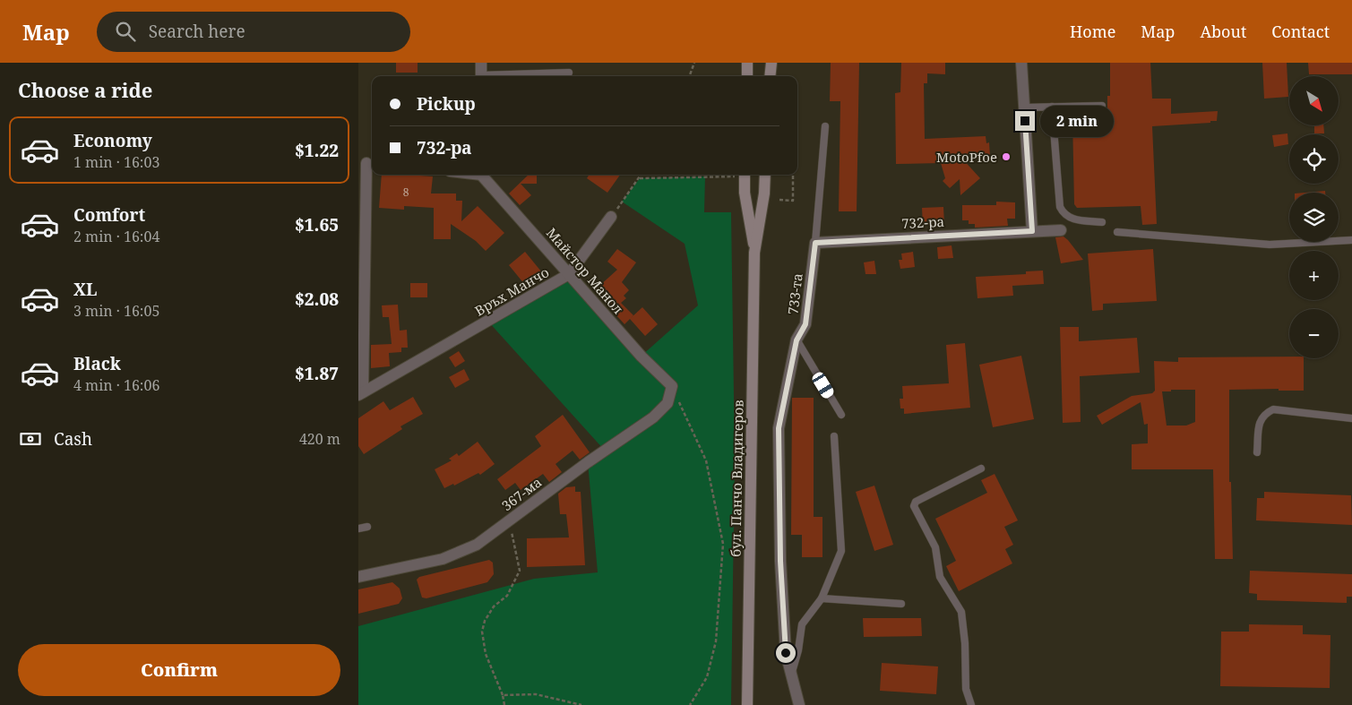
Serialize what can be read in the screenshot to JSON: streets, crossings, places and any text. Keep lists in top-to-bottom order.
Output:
{
  "streets": {
    "street": [
      "732-ра",
      "Майстор Манол",
      "Връх Манчо",
      "733-та",
      "бул. Панчо Владигеров",
      "367-ма"
    ]
  },
  "crossings": [
    ["732-ра", "733-та"],
    ["Майстор Манол", "Връх Манчо"],
    ["Майстор Манол", "367-ма"]
  ],
  "places": ["MotoPfoe"],
  "house_numbers": ["8"],
  "north": "bottom right",
  "page": {
    "header": "Map",
    "search": "Search here",
    "nav": [
      "Home",
      "Map",
      "About",
      "Contact"
    ],
    "heading": "Choose a ride",
    "map_buttons": ["+", "−"],
    "banner": ["Pickup", "732-ра"],
    "bubble": "2 min",
    "list": [
      {
        "name": "Economy",
        "note": "1 min · 16:03",
        "value": "$1.22"
      },
      {
        "name": "Comfort",
        "note": "2 min · 16:04",
        "value": "$1.65"
      },
      {
        "name": "XL",
        "note": "3 min · 16:05",
        "value": "$2.08"
      },
      {
        "name": "Black",
        "note": "4 min · 16:06",
        "value": "$1.87"
      }
    ],
    "pay": ["Cash", "420 m"],
    "buttons": "Confirm"
  }
}
